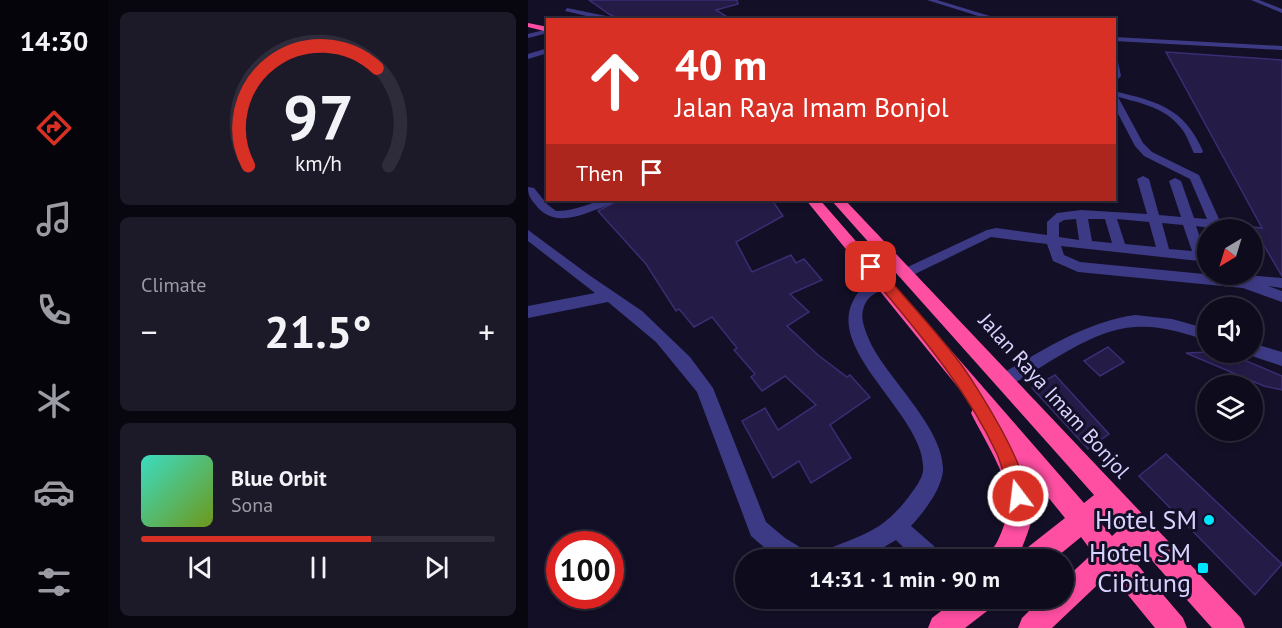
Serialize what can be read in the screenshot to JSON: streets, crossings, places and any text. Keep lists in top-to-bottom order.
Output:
{
  "streets": {
    "highway": ["Jalan Raya Imam Bonjol"]
  },
  "places": {
    "other": ["Hotel SM"],
    "transit": ["Hotel SM Cibitung"]
  },
  "north": "bottom left",
  "page": {
    "tabs": "14:30",
    "turn": ["40 m", "Jalan Raya Imam Bonjol"],
    "then": "Then",
    "tile": "Climate",
    "heat": ["−", "21.5°", "+"],
    "song": ["Blue Orbit", "Sona"],
    "limit": "100",
    "trip": "14:31 · 1 min · 90 m",
    "gauge": ["97", "km/h"]
  }
}
